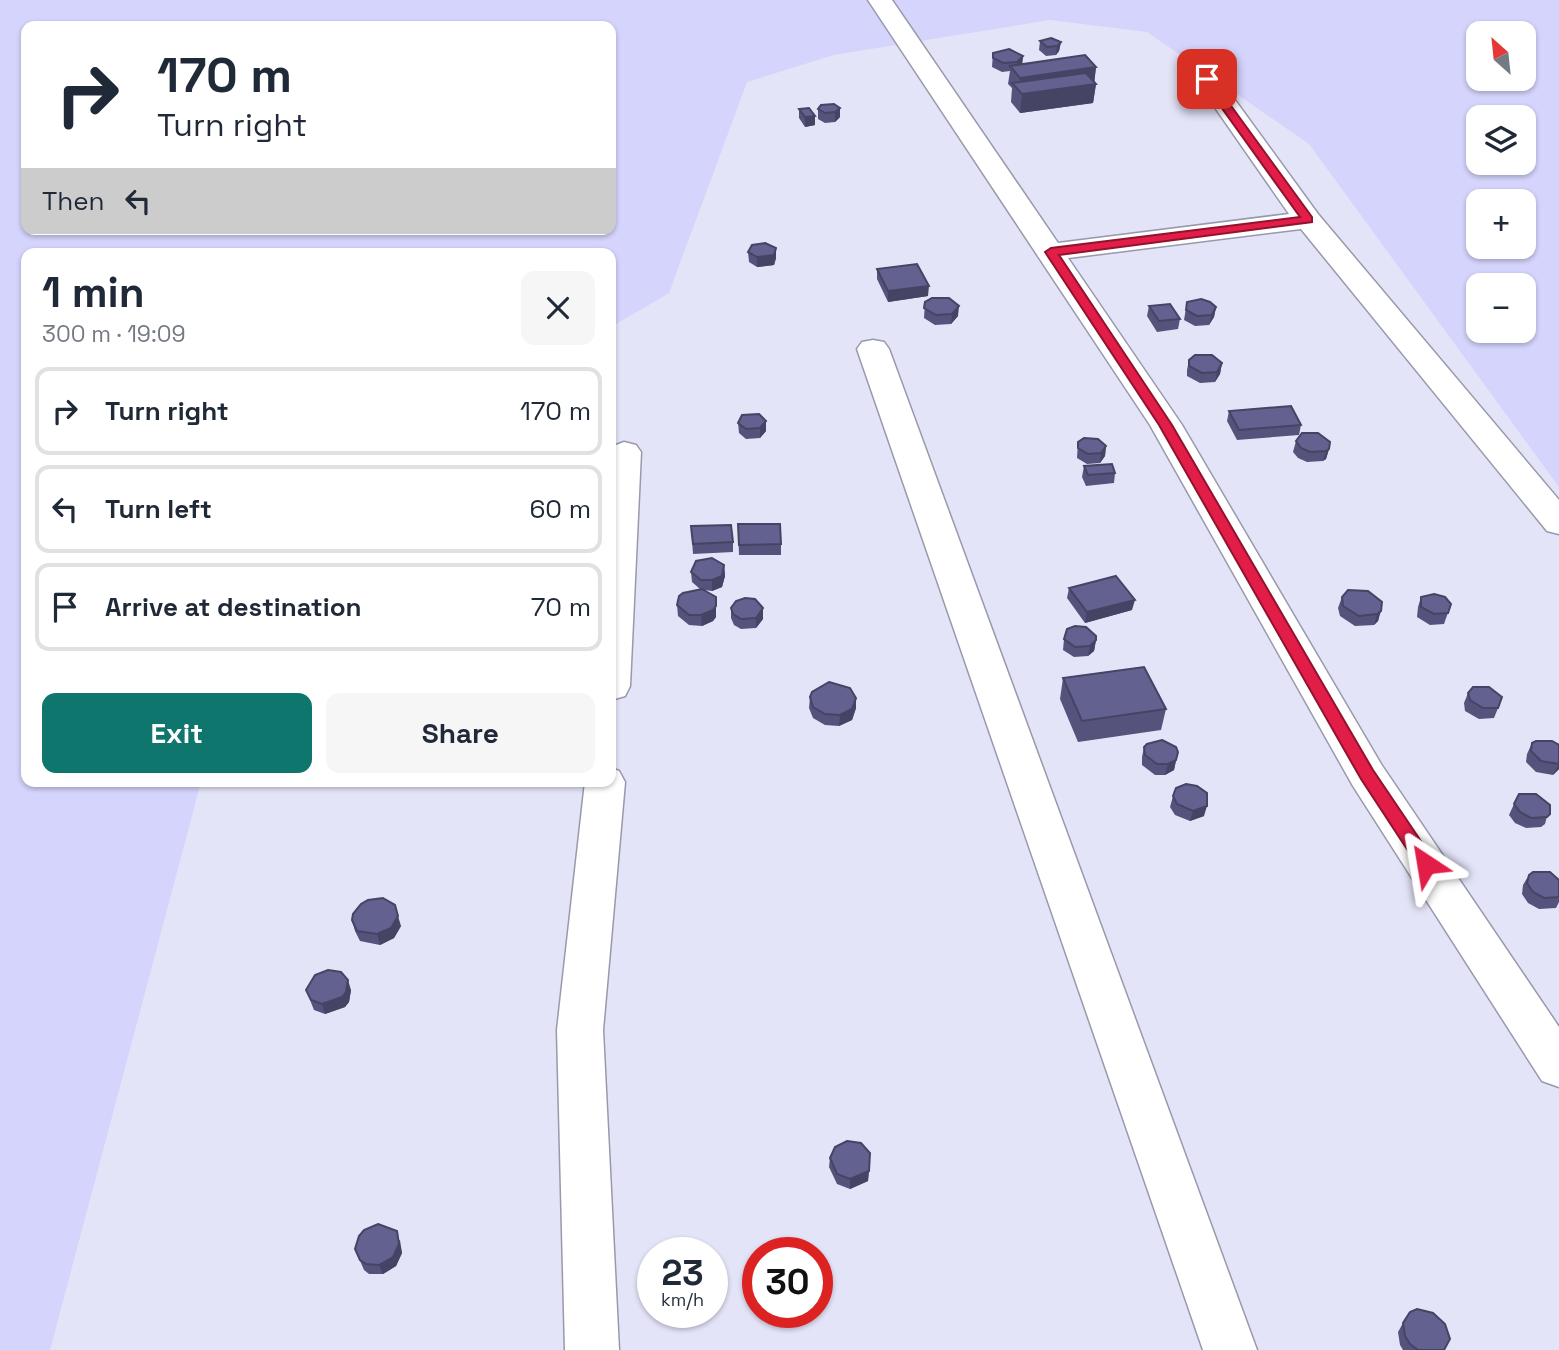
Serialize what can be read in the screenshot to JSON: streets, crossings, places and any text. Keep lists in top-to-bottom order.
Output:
{
  "north": "top left",
  "page": {
    "map_buttons": ["+", "−"],
    "turn": ["170 m", "Turn right"],
    "then": "Then",
    "heading": ["1 min", "300 m · 19:09"],
    "list": [
      {
        "name": "Turn right",
        "value": "170 m"
      },
      {
        "name": "Turn left",
        "value": "60 m"
      },
      {
        "name": "Arrive at destination",
        "value": "70 m"
      }
    ],
    "buttons": ["Exit", "Share"],
    "speed": "23 km/h",
    "limit": "30"
  }
}
